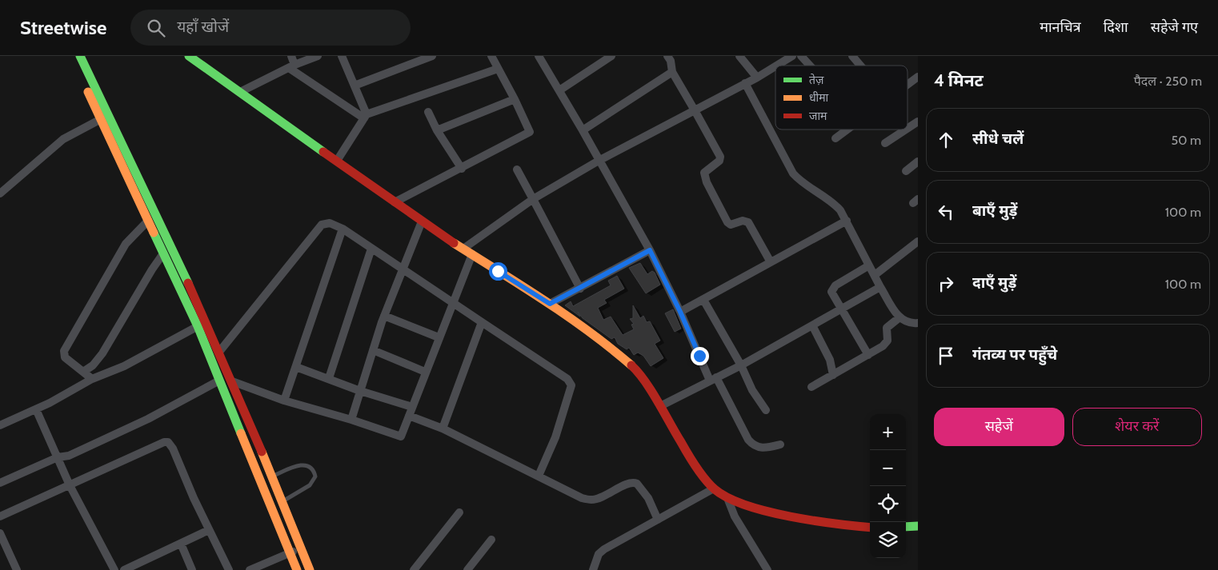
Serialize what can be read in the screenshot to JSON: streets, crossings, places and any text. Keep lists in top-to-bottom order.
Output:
{
  "legend": ["तेज़", "धीमा", "जाम"],
  "page": {
    "header": "Streetwise",
    "search": "यहाँ खोजें",
    "nav": ["मानचित्र", "दिशा", "सहेजे गए"],
    "heading": ["4 मिनट", "पैदल · 250 m"],
    "list": [
      ["सीधे चलें", "50 m"],
      ["बाएँ मुड़ें", "100 m"],
      ["दाएँ मुड़ें", "100 m"],
      "गंतव्य पर पहुँचे"
    ],
    "buttons": ["सहेजें", "शेयर करें"],
    "map_buttons": ["+", "−"]
  }
}
